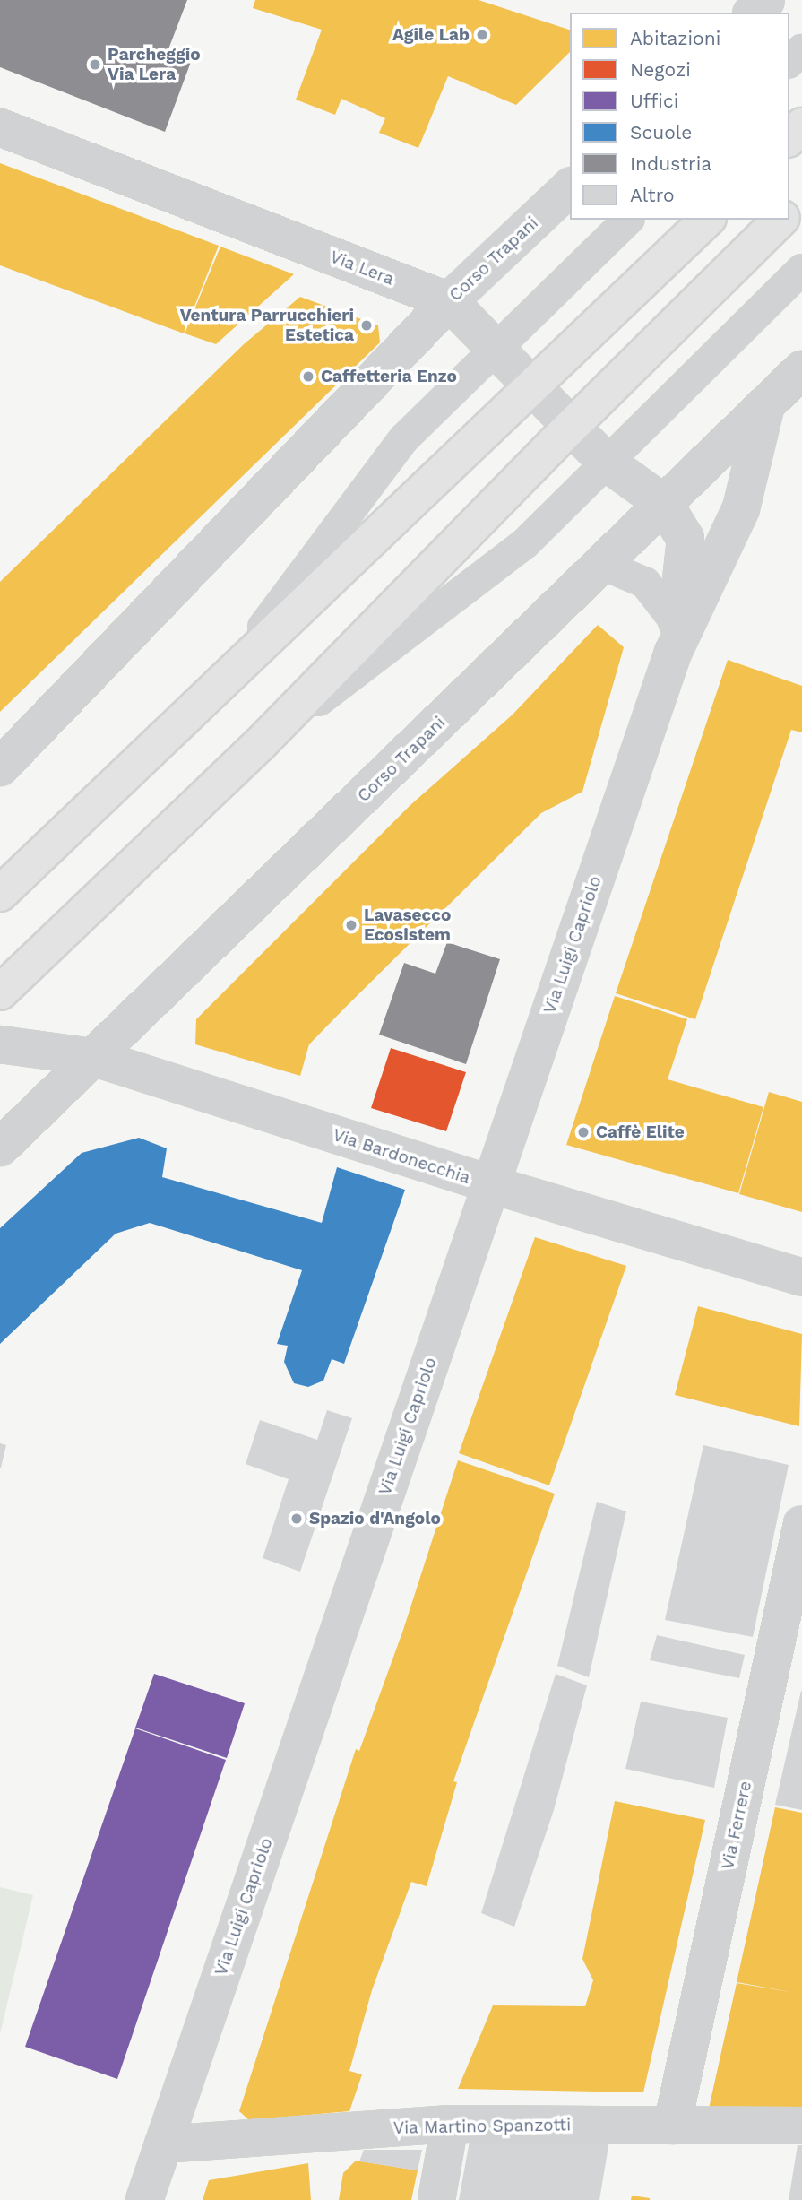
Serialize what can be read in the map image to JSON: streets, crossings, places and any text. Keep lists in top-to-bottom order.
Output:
{
  "streets": {
    "street": [
      "Corso Trapani",
      "Via Lera",
      "Via Luigi Capriolo",
      "Via Bardonecchia",
      "Via Ferrere",
      "Via Martino Spanzotti"
    ]
  },
  "crossings": [
    ["Corso Trapani", "Via Lera"],
    ["Corso Trapani", "Via Luigi Capriolo"],
    ["Corso Trapani", "Via Bardonecchia"],
    ["Via Lera", "Via Luigi Capriolo"],
    ["Via Luigi Capriolo", "Via Bardonecchia"],
    ["Via Luigi Capriolo", "Via Martino Spanzotti"],
    ["Via Ferrere", "Via Martino Spanzotti"]
  ],
  "places": [
    "Agile Lab",
    "Parcheggio Via Lera",
    "Ventura Parrucchieri Estetica",
    "Caffetteria Enzo",
    "Lavasecco Ecosistem",
    "Caffè Elite",
    "Spazio d'Angolo"
  ],
  "legend": [
    "Abitazioni",
    "Negozi",
    "Uffici",
    "Scuole",
    "Industria",
    "Altro"
  ]
}
